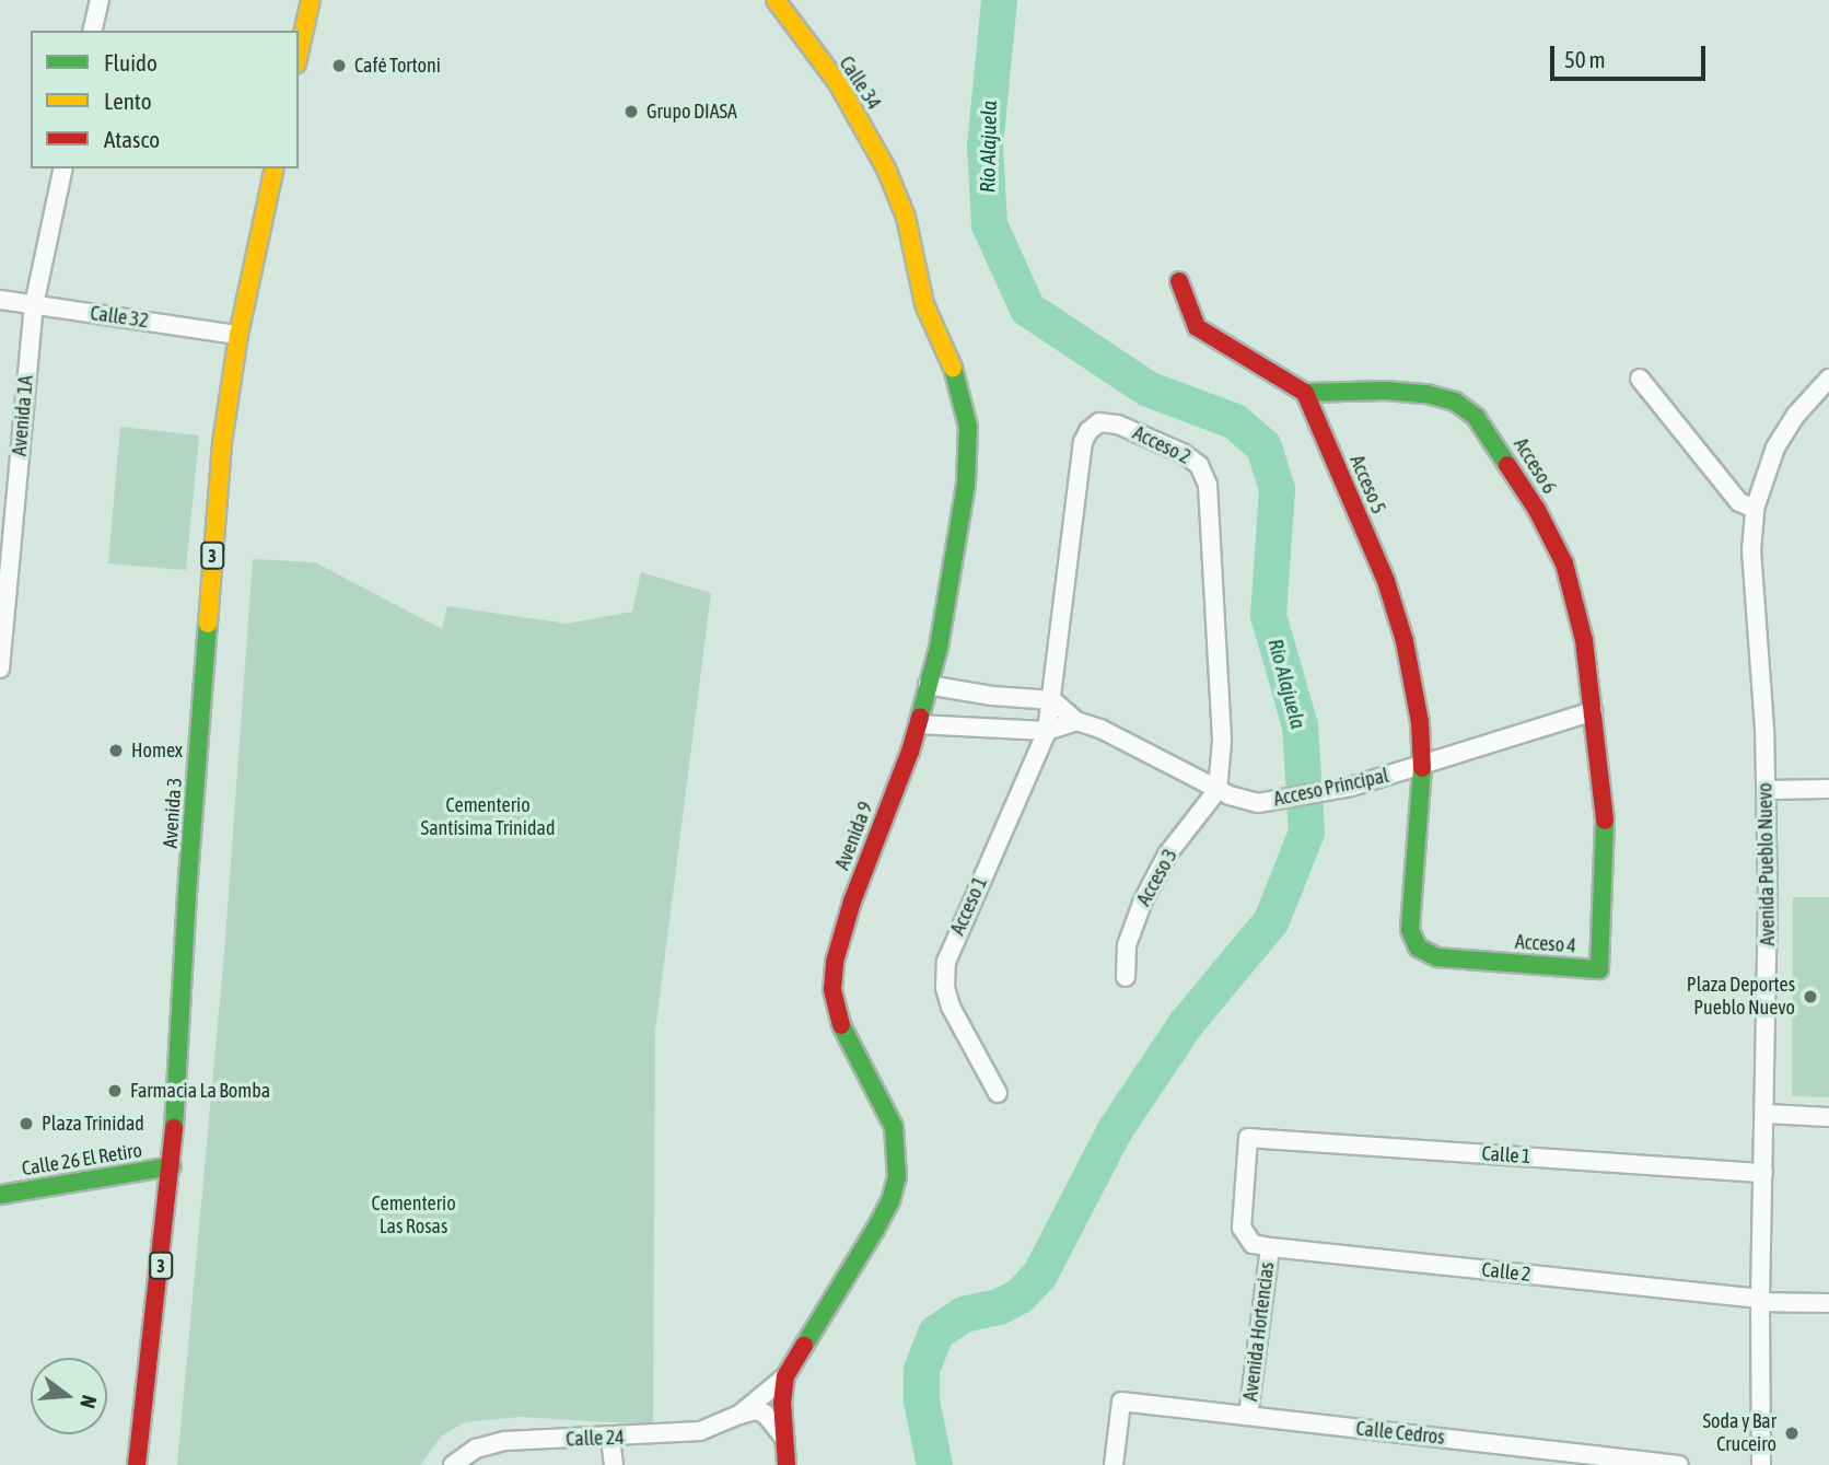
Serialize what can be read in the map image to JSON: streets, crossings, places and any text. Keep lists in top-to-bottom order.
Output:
{
  "streets": {
    "street": [
      "Calle 34",
      "Calle 32",
      "Avenida 1A",
      "Acceso 2",
      "Acceso 6",
      "Acceso 5",
      "3",
      "Acceso Principal",
      "Avenida 3",
      "Avenida 9",
      "Avenida Pueblo Nuevo",
      "Acceso 3",
      "Acceso 1",
      "Acceso 4",
      "Calle 1",
      "Calle 26 El Retiro",
      "Calle 2",
      "Avenida Hortencias",
      "Calle Cedros",
      "Calle 24"
    ]
  },
  "crossings": [
    ["Calle 34", "Avenida 9"],
    ["Calle 32", "Avenida 1A"],
    ["Calle 32", "Avenida 3"],
    ["Acceso 2", "Acceso Principal"],
    ["Acceso 2", "Acceso 3"],
    ["Acceso 2", "Acceso 1"],
    ["Acceso 6", "Acceso 5"],
    ["Acceso 6", "Acceso Principal"],
    ["Acceso 6", "Acceso 4"],
    ["Acceso 5", "Acceso Principal"],
    ["Acceso 5", "Acceso 4"],
    ["Acceso Principal", "Acceso 3"],
    ["Acceso Principal", "Acceso 1"],
    ["Acceso Principal", "Acceso 4"],
    ["Avenida 3", "Calle 26 El Retiro"],
    ["Avenida 9", "Calle 24"],
    ["Avenida Pueblo Nuevo", "Calle 1"],
    ["Avenida Pueblo Nuevo", "Calle 2"],
    ["Calle 1", "Calle 2"],
    ["Calle 1", "Avenida Hortencias"],
    ["Calle 2", "Avenida Hortencias"],
    ["Avenida Hortencias", "Calle Cedros"]
  ],
  "water": ["Río Alajuela"],
  "parks": ["Cementerio Santísima Trinidad", "Cementerio Las Rosas"],
  "places": [
    "Café Tortoni",
    "Grupo DIASA",
    "Homex",
    "Plaza Deportes Pueblo Nuevo",
    "Farmacia La Bomba",
    "Plaza Trinidad",
    "Soda y Bar Cruceiro"
  ],
  "legend": ["Fluido", "Lento", "Atasco"],
  "scale_bar": "50 m",
  "north": "right"
}
